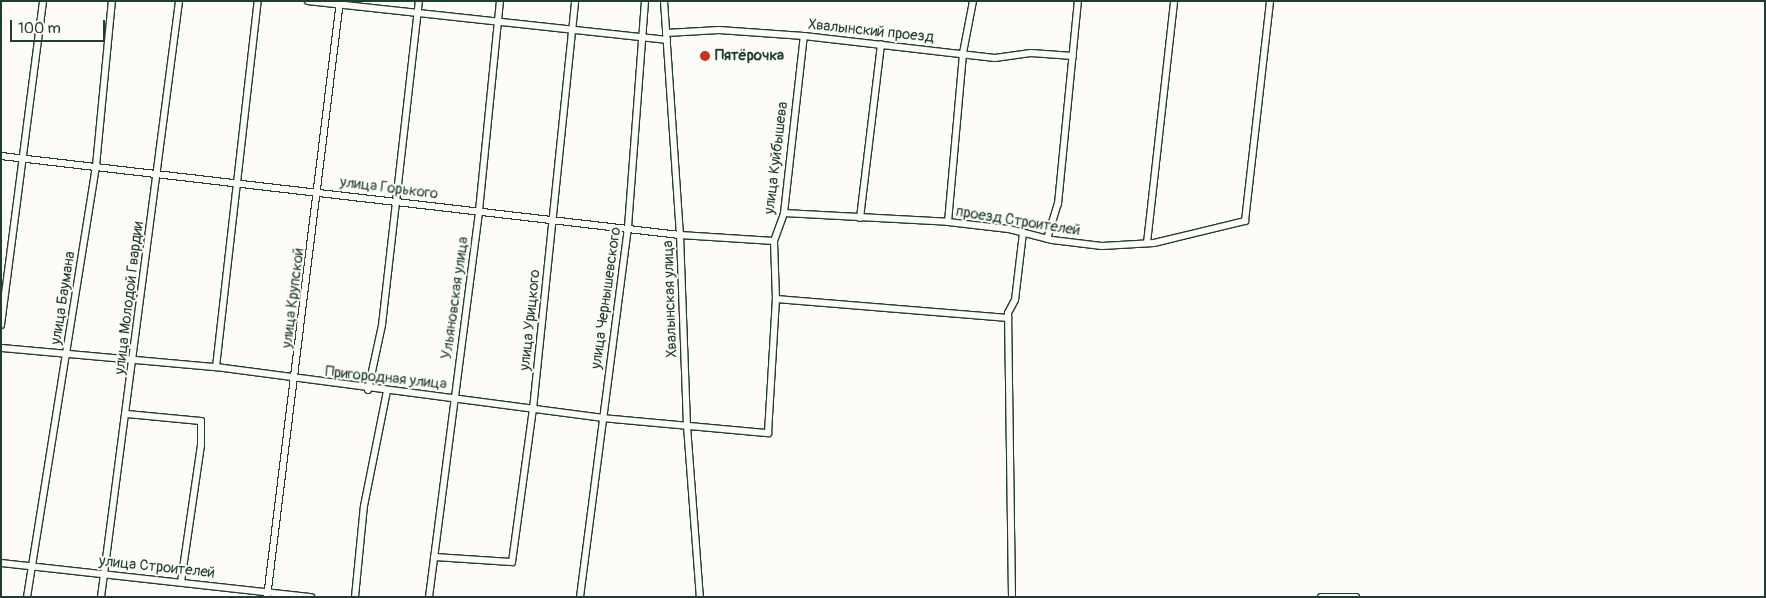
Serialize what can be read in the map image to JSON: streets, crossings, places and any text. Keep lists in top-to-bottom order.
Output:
{
  "streets": {
    "street": [
      "Хвалынский проезд",
      "улица Куйбышева",
      "улица Горького",
      "проезд Строителей",
      "улица Баумана",
      "улица Молодой Гвардии",
      "улица Крупской",
      "Ульяновская улица",
      "улица Чернышевского",
      "Хвалынская улица",
      "улица Урицкого",
      "Пригородная улица",
      "улица Строителей"
    ]
  },
  "crossings": [
    ["Хвалынский проезд", "улица Куйбышева"],
    ["Хвалынский проезд", "улица Крупской"],
    ["Хвалынский проезд", "Ульяновская улица"],
    ["Хвалынский проезд", "улица Чернышевского"],
    ["Хвалынский проезд", "Хвалынская улица"],
    ["Хвалынский проезд", "улица Урицкого"],
    ["улица Куйбышева", "улица Горького"],
    ["улица Куйбышева", "проезд Строителей"],
    ["улица Куйбышева", "Пригородная улица"],
    ["улица Горького", "улица Баумана"],
    ["улица Горького", "улица Молодой Гвардии"],
    ["улица Горького", "улица Крупской"],
    ["улица Горького", "Ульяновская улица"],
    ["улица Горького", "улица Чернышевского"],
    ["улица Горького", "Хвалынская улица"],
    ["улица Горького", "улица Урицкого"],
    ["улица Баумана", "Пригородная улица"],
    ["улица Баумана", "улица Строителей"],
    ["улица Молодой Гвардии", "Пригородная улица"],
    ["улица Молодой Гвардии", "улица Строителей"],
    ["улица Крупской", "Пригородная улица"],
    ["улица Крупской", "улица Строителей"],
    ["Ульяновская улица", "улица Урицкого"],
    ["Ульяновская улица", "Пригородная улица"],
    ["улица Чернышевского", "Пригородная улица"],
    ["Хвалынская улица", "Пригородная улица"],
    ["улица Урицкого", "Пригородная улица"]
  ],
  "places": ["Пятёрочка"],
  "scale_bar": "100 m"
}
